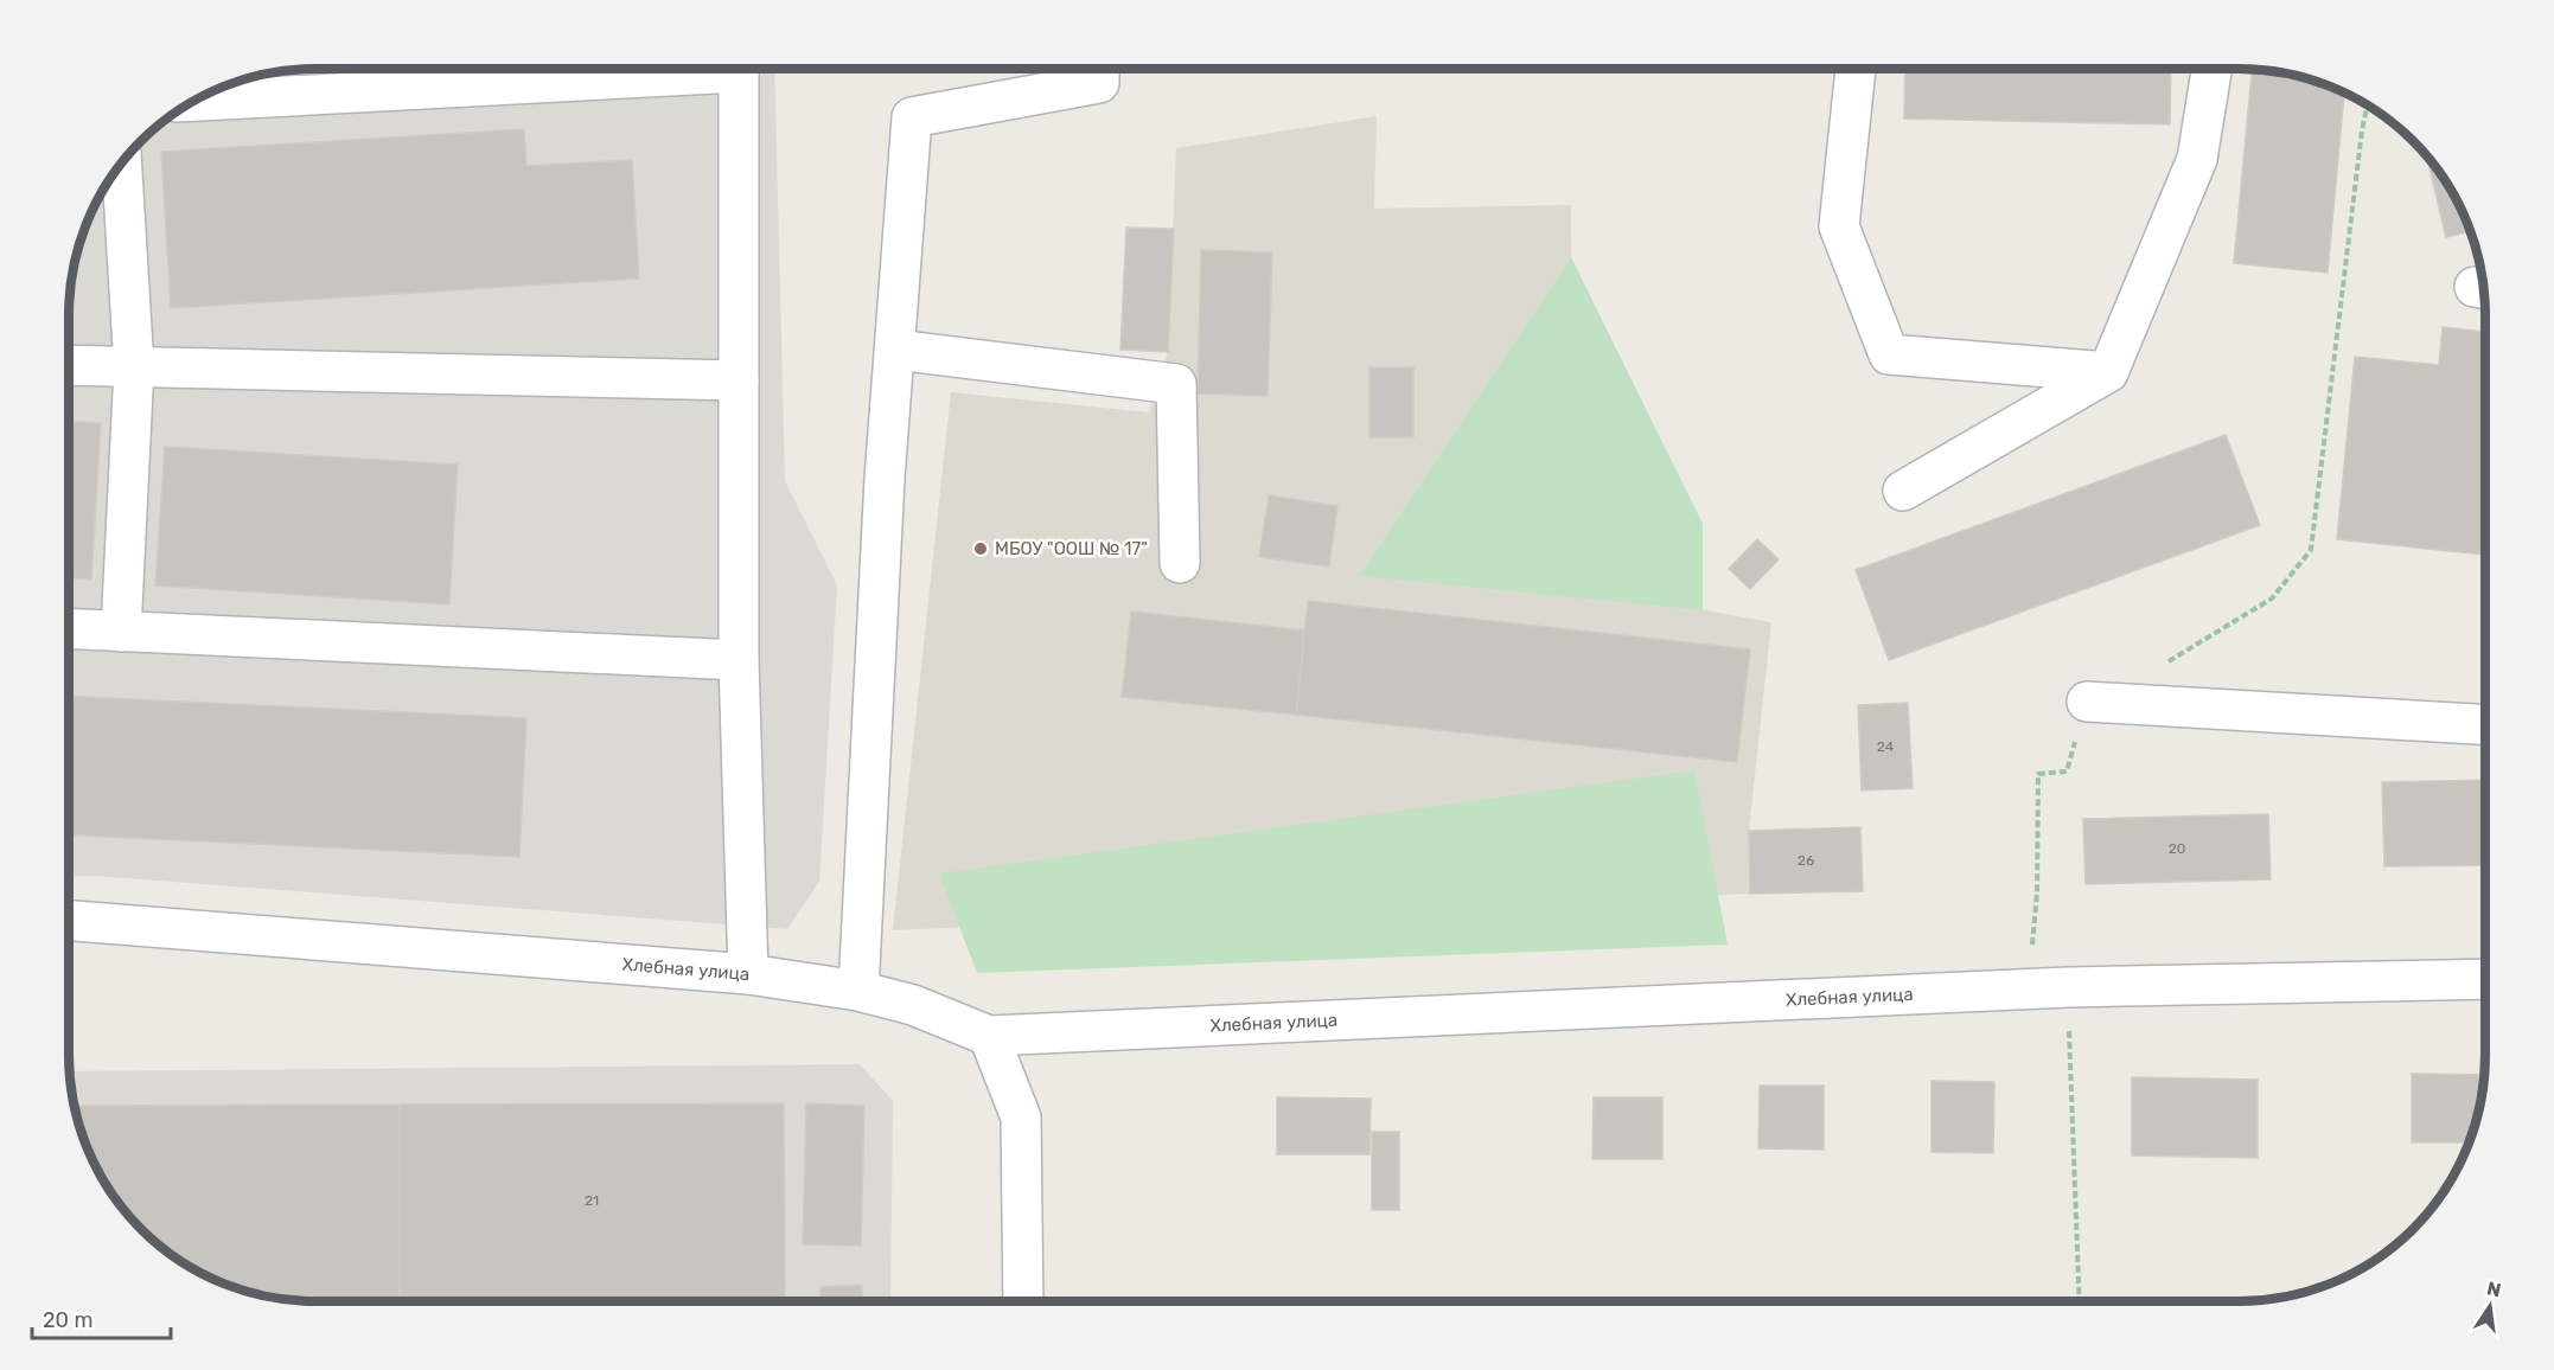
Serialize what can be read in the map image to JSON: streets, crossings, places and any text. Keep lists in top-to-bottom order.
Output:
{
  "streets": {
    "street": ["Хлебная улица"]
  },
  "places": ["МБОУ \"ООШ № 17\""],
  "house_numbers": [
    "24",
    "20",
    "26",
    "21"
  ],
  "scale_bar": "20 m",
  "north": "top"
}
